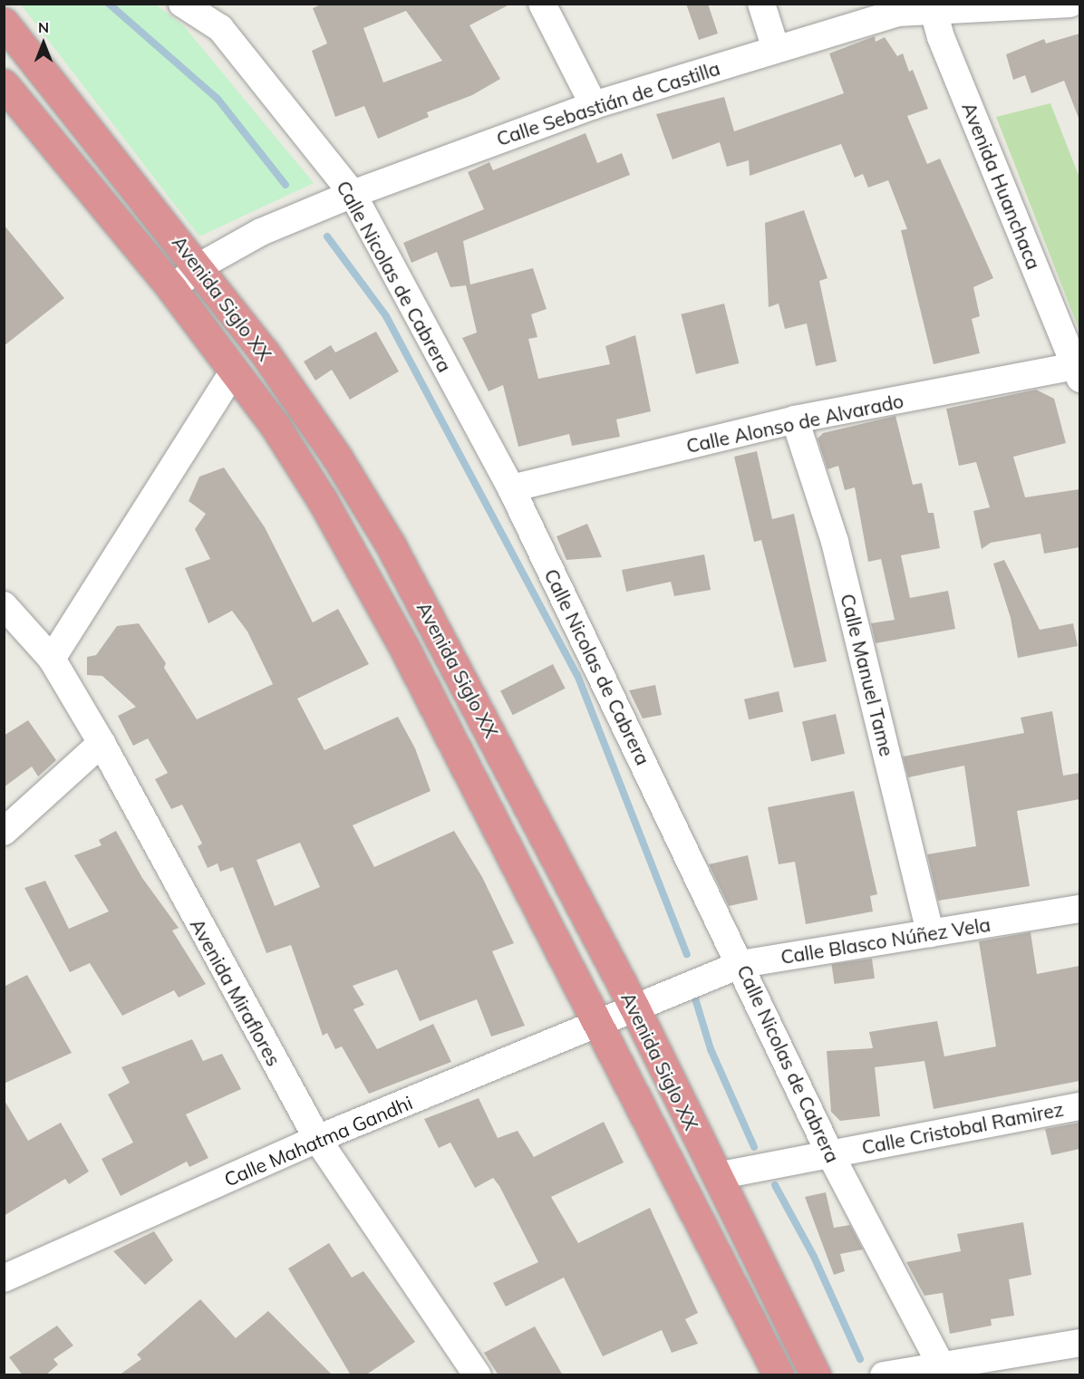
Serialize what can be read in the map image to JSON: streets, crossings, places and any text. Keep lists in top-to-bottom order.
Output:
{
  "streets": {
    "highway": ["Avenida Siglo XX"],
    "street": [
      "Calle Sebastián de Castilla",
      "Avenida Huanchaca",
      "Calle Nicolas de Cabrera",
      "Calle Alonso de Alvarado",
      "Calle Manuel Tame",
      "Calle Blasco Núñez Vela",
      "Avenida Miraflores",
      "Calle Cristobal Ramirez",
      "Calle Mahatma Gandhi"
    ]
  },
  "crossings": [
    ["Calle Sebastián de Castilla", "Avenida Huanchaca"],
    ["Calle Sebastián de Castilla", "Calle Nicolas de Cabrera"],
    ["Calle Sebastián de Castilla", "Avenida Siglo XX"],
    ["Avenida Huanchaca", "Calle Alonso de Alvarado"],
    ["Calle Nicolas de Cabrera", "Calle Alonso de Alvarado"],
    ["Calle Nicolas de Cabrera", "Calle Blasco Núñez Vela"],
    ["Calle Nicolas de Cabrera", "Calle Cristobal Ramirez"],
    ["Avenida Siglo XX", "Calle Blasco Núñez Vela"],
    ["Avenida Siglo XX", "Calle Cristobal Ramirez"],
    ["Avenida Siglo XX", "Calle Mahatma Gandhi"],
    ["Calle Alonso de Alvarado", "Calle Manuel Tame"],
    ["Calle Manuel Tame", "Calle Blasco Núñez Vela"],
    ["Calle Blasco Núñez Vela", "Calle Mahatma Gandhi"],
    ["Avenida Miraflores", "Calle Mahatma Gandhi"]
  ],
  "north": "top"
}
